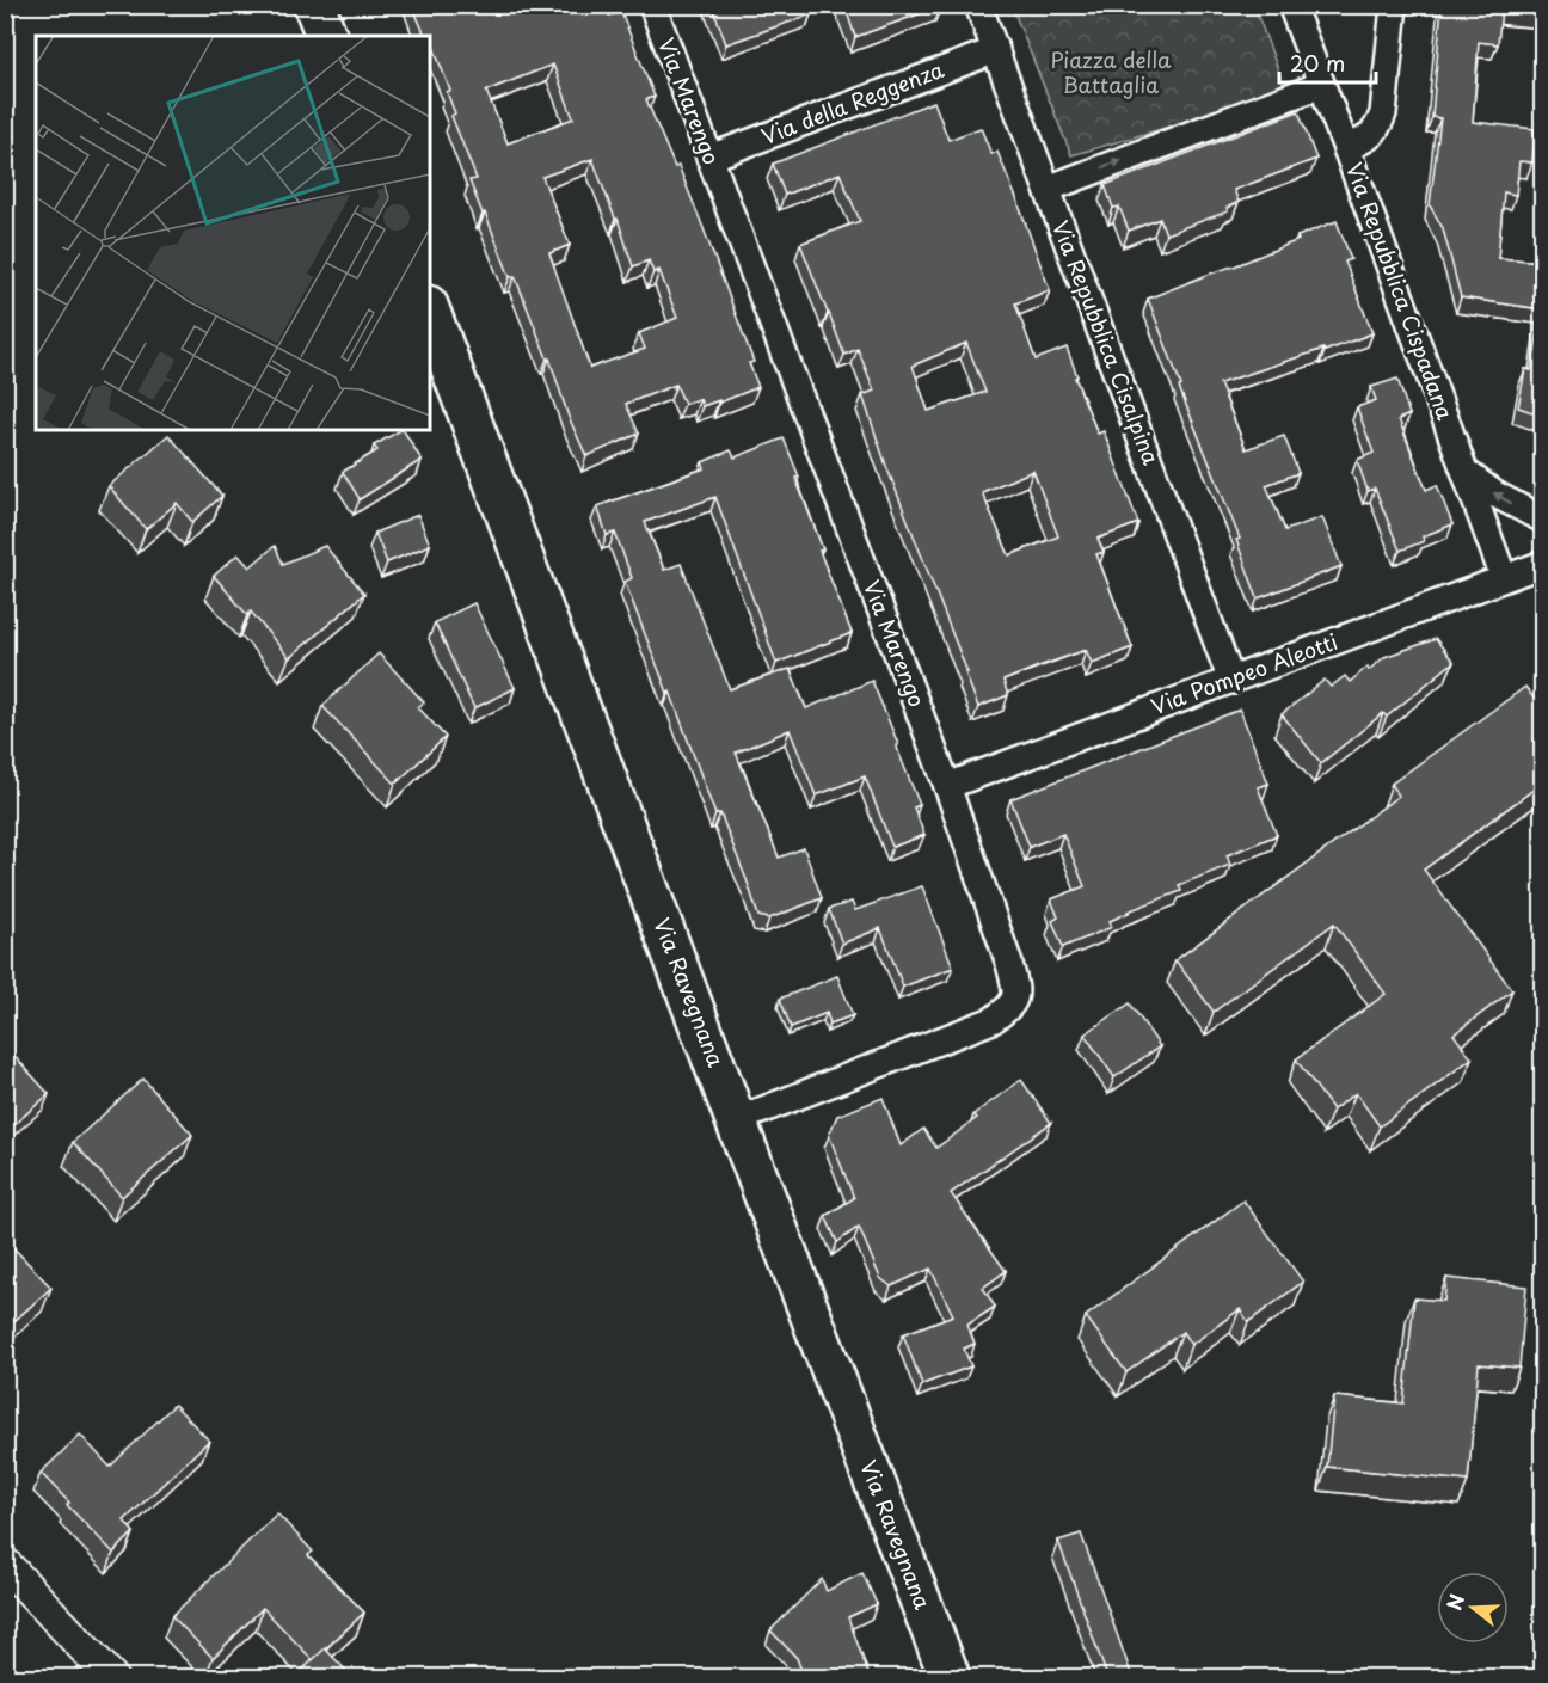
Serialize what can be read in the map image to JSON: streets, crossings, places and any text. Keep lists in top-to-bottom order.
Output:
{
  "streets": {
    "main road": ["Via Ravegnana"],
    "street": [
      "Via Marengo",
      "Via della Reggenza",
      "Via Repubblica Cispadana",
      "Via Repubblica Cisalpina",
      "Via Pompeo Aleotti"
    ]
  },
  "crossings": [
    ["Via Marengo", "Via della Reggenza"],
    ["Via Marengo", "Via Pompeo Aleotti"],
    ["Via Marengo", "Via Ravegnana"],
    ["Via della Reggenza", "Via Repubblica Cisalpina"],
    ["Via Repubblica Cispadana", "Via Pompeo Aleotti"],
    ["Via Repubblica Cisalpina", "Via Pompeo Aleotti"]
  ],
  "parks": ["Piazza della Battaglia"],
  "scale_bar": "20 m",
  "north": "left"
}
